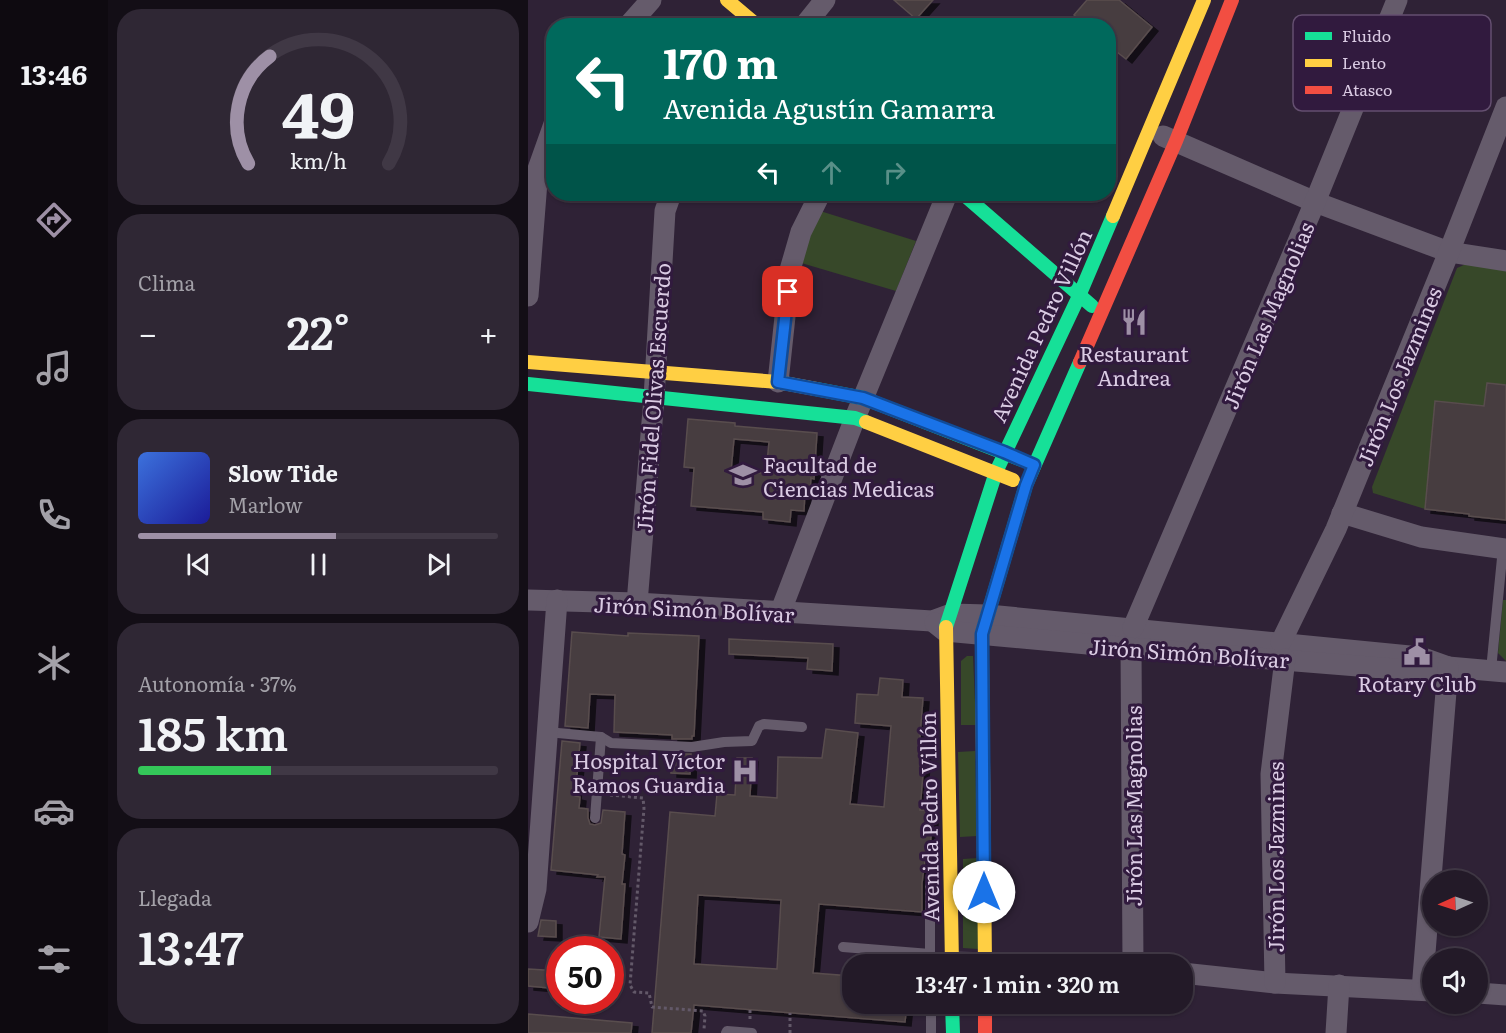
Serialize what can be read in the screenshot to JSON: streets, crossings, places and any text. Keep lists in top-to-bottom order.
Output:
{
  "streets": {
    "main road": ["Avenida Pedro Villón"],
    "street": [
      "Jirón Las Magnolias",
      "Jirón Los Jazmines",
      "Jirón Fidel Olivas Escuerdo",
      "Jirón Simón Bolívar"
    ]
  },
  "crossings": [
    ["Jirón Las Magnolias", "Jirón Simón Bolívar"],
    ["Avenida Pedro Villón", "Jirón Simón Bolívar"],
    ["Jirón Los Jazmines", "Jirón Simón Bolívar"],
    ["Jirón Fidel Olivas Escuerdo", "Jirón Simón Bolívar"]
  ],
  "places": {
    "restaurant": ["Restaurant Andrea"],
    "school or university": ["Facultad de Ciencias Medicas"],
    "public building": ["Rotary Club"],
    "hospital": ["Hospital Víctor Ramos Guardia"]
  },
  "legend": ["Fluido", "Lento", "Atasco"],
  "north": "left",
  "page": {
    "tabs": "13:46",
    "turn": ["170 m", "Avenida Agustín Gamarra"],
    "tile": [
      "Clima",
      ["Autonomía · 37%", "185 km"],
      ["Llegada", "13:47"]
    ],
    "heat": ["−", "22°", "+"],
    "song": ["Slow Tide", "Marlow"],
    "limit": "50",
    "trip": "13:47 · 1 min · 320 m",
    "gauge": ["49", "km/h"]
  }
}
